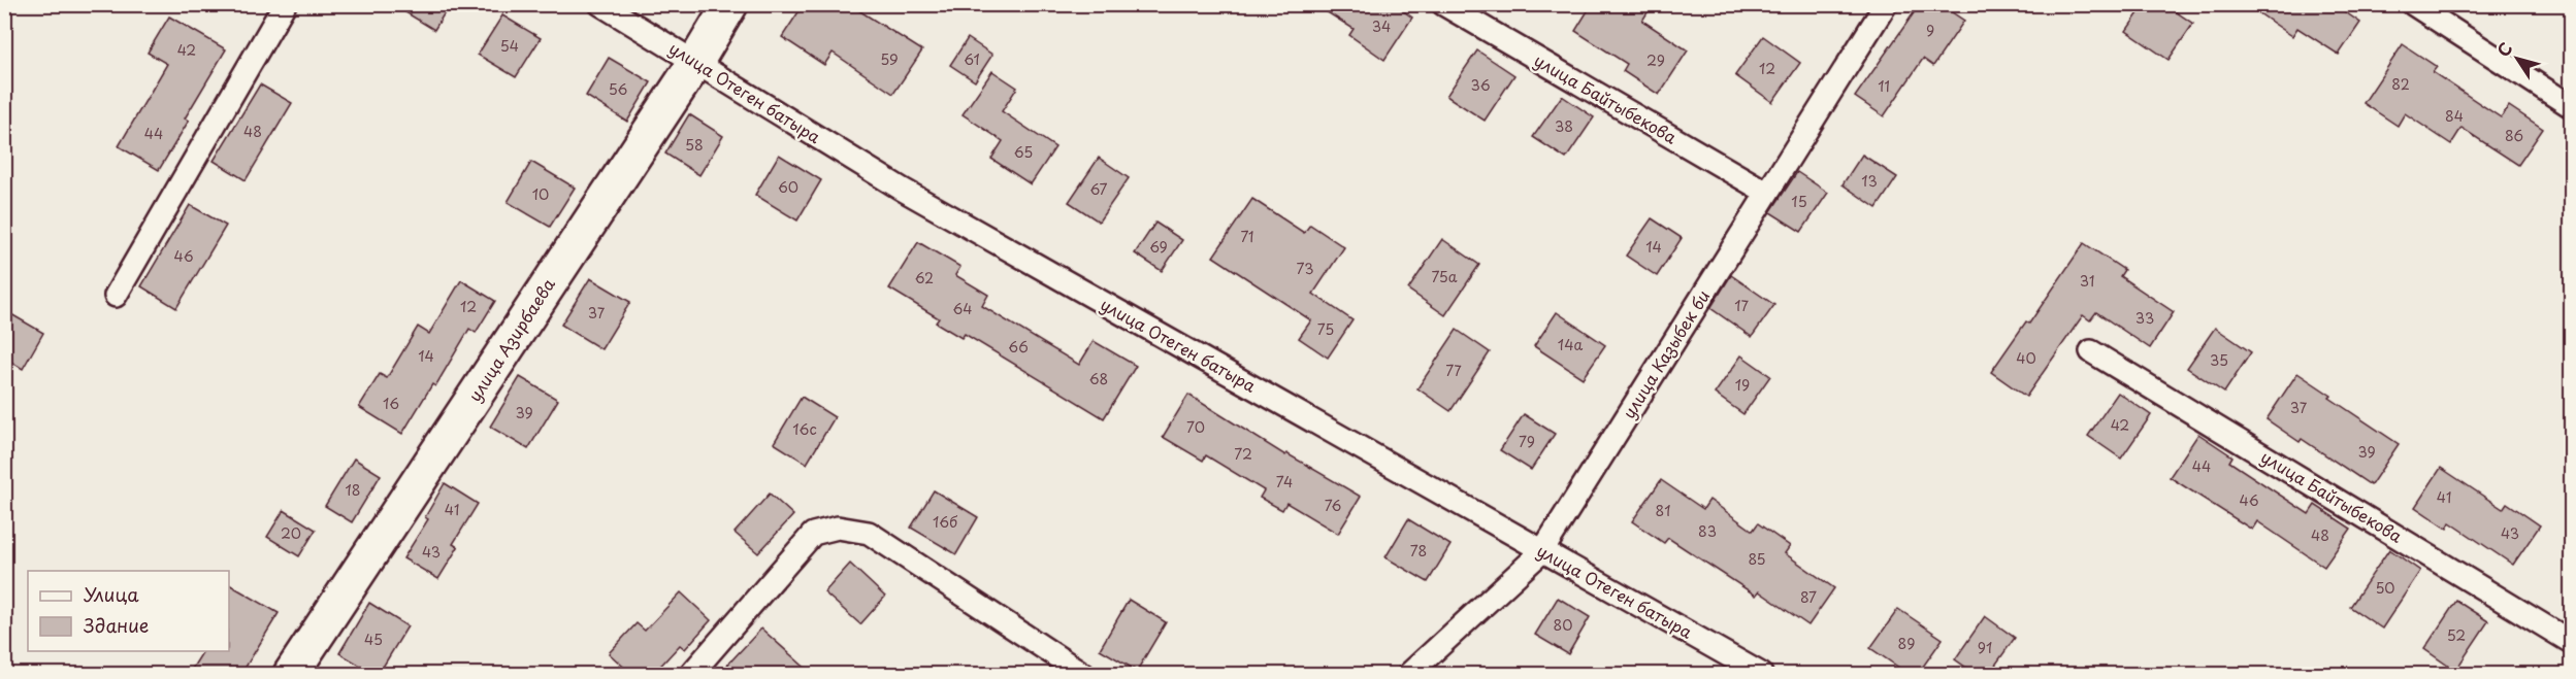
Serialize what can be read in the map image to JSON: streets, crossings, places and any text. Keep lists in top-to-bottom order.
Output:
{
  "streets": {
    "main road": ["улица Азирбаева"],
    "street": ["улица Отеген батыра", "улица Байтыбекова", "улица Казыбек би"]
  },
  "crossings": [
    ["улица Отеген батыра", "улица Азирбаева"],
    ["улица Отеген батыра", "улица Казыбек би"],
    ["улица Байтыбекова", "улица Казыбек би"]
  ],
  "house_numbers": [
    "34",
    "9",
    "54",
    "42",
    "59",
    "61",
    "29",
    "12",
    "82",
    "36",
    "11",
    "56",
    "84",
    "38",
    "48",
    "44",
    "86",
    "58",
    "65",
    "13",
    "60",
    "67",
    "10",
    "15",
    "71",
    "69",
    "14",
    "46",
    "73",
    "75а",
    "62",
    "31",
    "17",
    "12",
    "64",
    "37",
    "33",
    "75",
    "14а",
    "66",
    "14",
    "40",
    "35",
    "77",
    "68",
    "19",
    "16",
    "37",
    "39",
    "42",
    "70",
    "16с",
    "79",
    "39",
    "72",
    "44",
    "74",
    "18",
    "41",
    "46",
    "76",
    "41",
    "81",
    "16б",
    "83",
    "20",
    "43",
    "48",
    "78",
    "43",
    "85",
    "50",
    "87",
    "80",
    "52",
    "45",
    "89",
    "91"
  ],
  "legend": ["Улица", "Здание"],
  "north": "top left"
}
